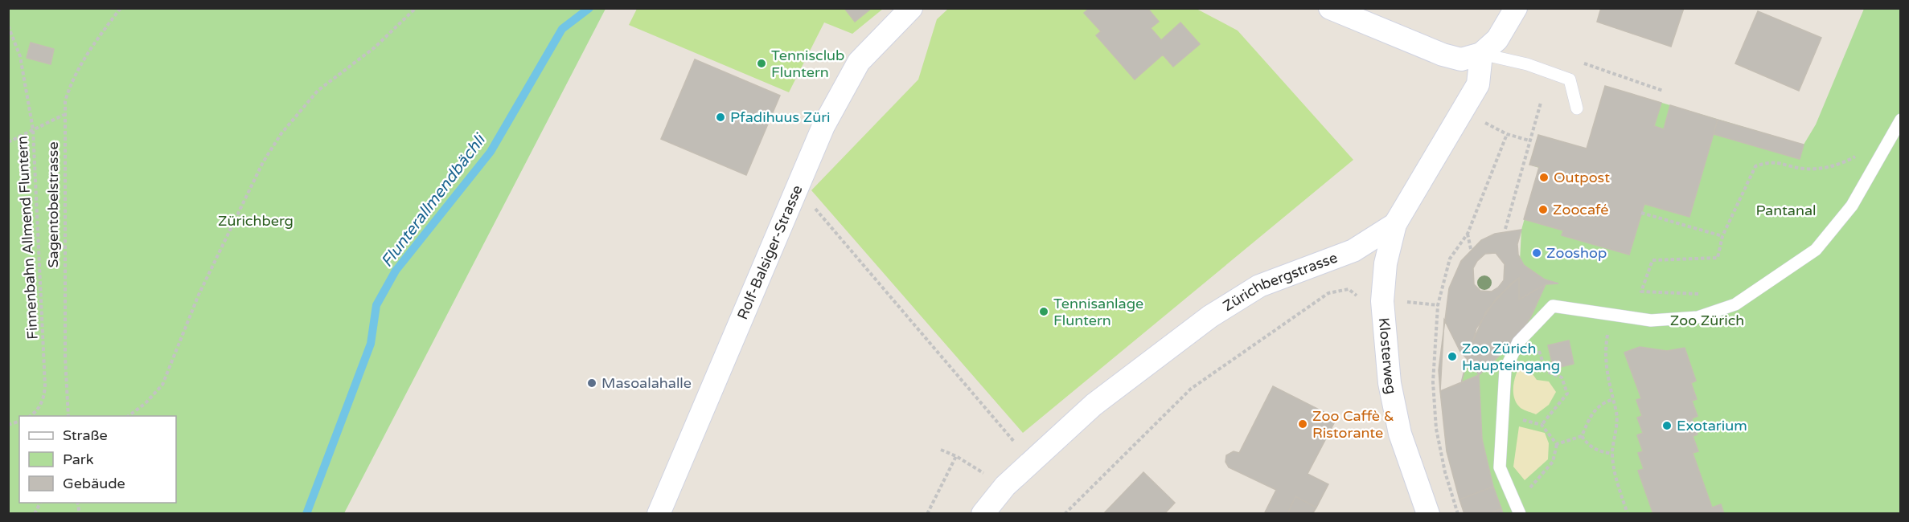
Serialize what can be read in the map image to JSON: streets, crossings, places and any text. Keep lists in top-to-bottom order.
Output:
{
  "streets": {
    "street": ["Rolf-Balsiger-Strasse", "Zürichbergstrasse", "Klosterweg"],
    "path": ["Sagentobelstrasse", "Finnenbahn Allmend Fluntern"]
  },
  "crossings": [
    ["Zürichbergstrasse", "Klosterweg"]
  ],
  "water": ["Flunterallmendbächli"],
  "parks": ["Pantanal", "Zürichberg", "Zoo Zürich"],
  "places": [
    "Tennisclub Fluntern",
    "Pfadihuus Züri",
    "Outpost",
    "Zoocafé",
    "Zooshop",
    "Tennisanlage Fluntern",
    "Zoo Zürich Haupteingang",
    "Masoalahalle",
    "Zoo Caffè & Ristorante",
    "Exotarium"
  ],
  "legend": ["Straße", "Park", "Gebäude"]
}
